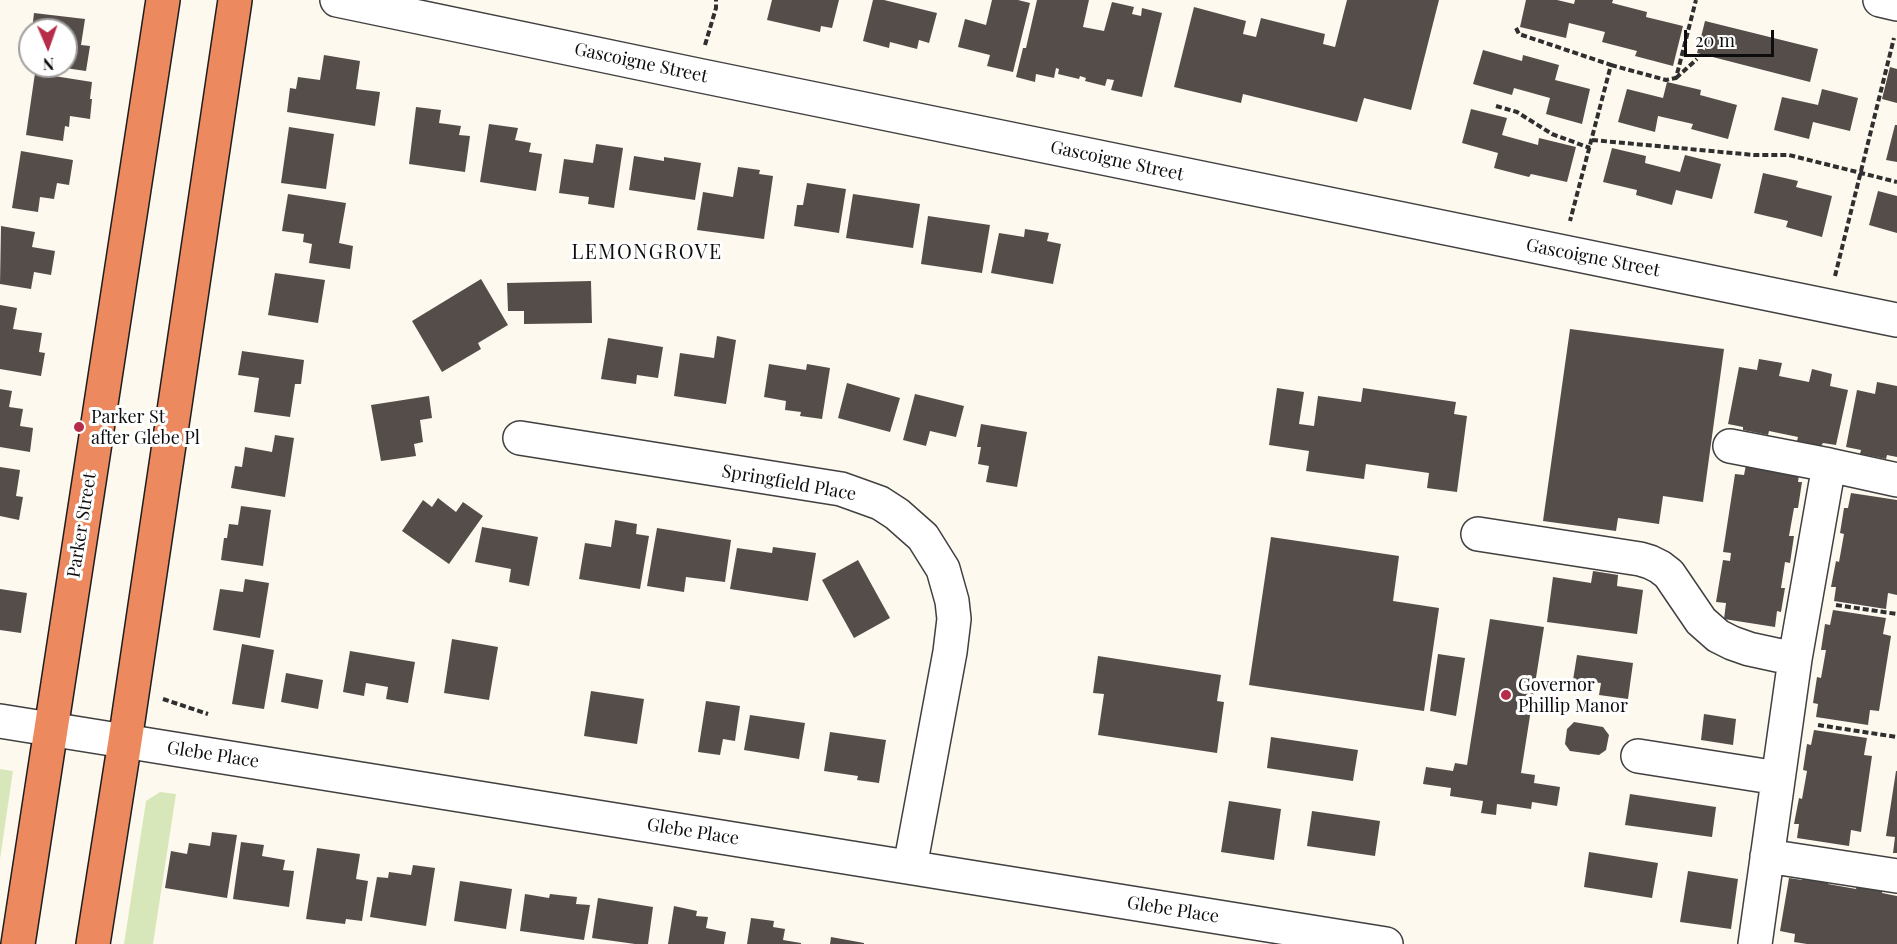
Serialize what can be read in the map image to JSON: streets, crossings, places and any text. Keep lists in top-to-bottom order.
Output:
{
  "streets": {
    "highway": ["Parker Street"],
    "street": ["Gascoigne Street", "Springfield Place", "Glebe Place"]
  },
  "crossings": [
    ["Springfield Place", "Glebe Place"],
    ["Parker Street", "Glebe Place"]
  ],
  "districts": ["LEMONGROVE"],
  "places": ["Parker St after Glebe Pl", "Governor Phillip Manor"],
  "scale_bar": "20 m",
  "north": "bottom"
}
